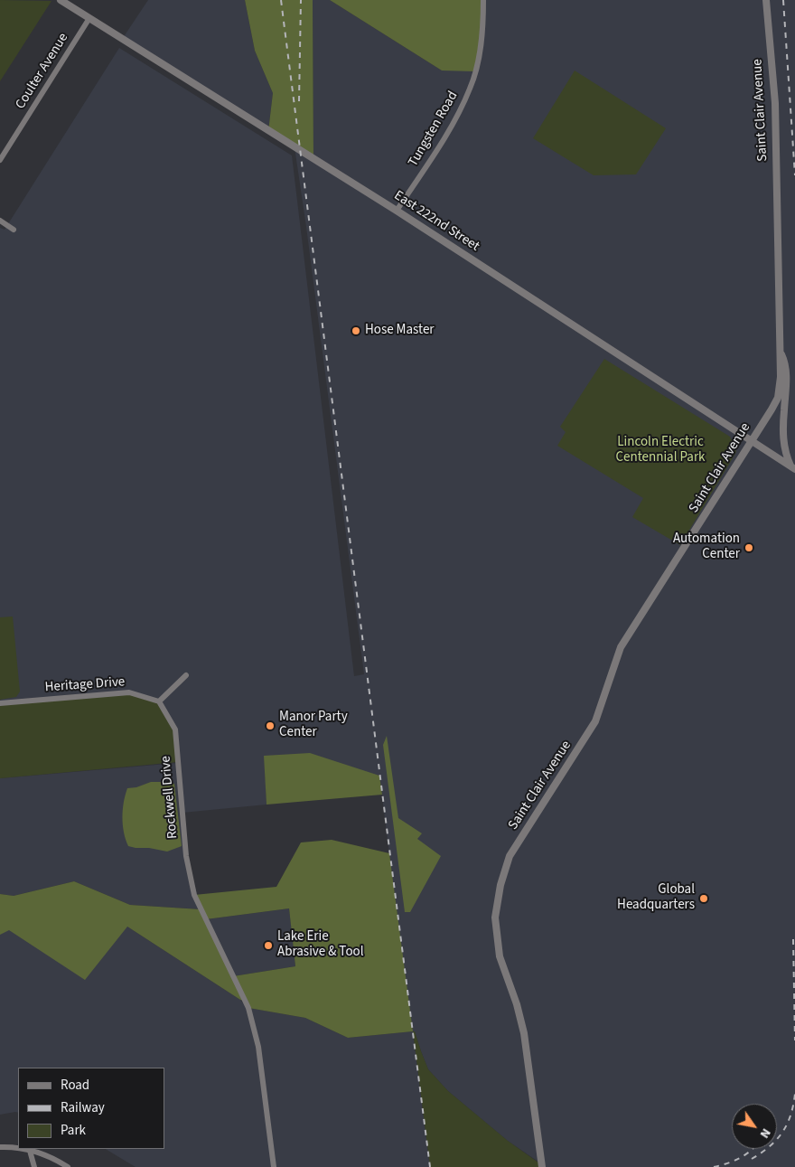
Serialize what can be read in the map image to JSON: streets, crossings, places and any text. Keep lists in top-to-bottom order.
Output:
{
  "streets": {
    "street": [
      "Coulter Avenue",
      "Saint Clair Avenue",
      "Tungsten Road",
      "East 222nd Street",
      "Heritage Drive",
      "Rockwell Drive"
    ]
  },
  "crossings": [
    ["Coulter Avenue", "East 222nd Street"],
    ["Saint Clair Avenue", "East 222nd Street"],
    ["Tungsten Road", "East 222nd Street"],
    ["Heritage Drive", "Rockwell Drive"]
  ],
  "parks": ["Lincoln Electric Centennial Park"],
  "places": [
    "Hose Master",
    "Automation Center",
    "Manor Party Center",
    "Global Headquarters",
    "Lake Erie Abrasive & Tool"
  ],
  "legend": ["Road", "Railway", "Park"],
  "north": "bottom right"
}
